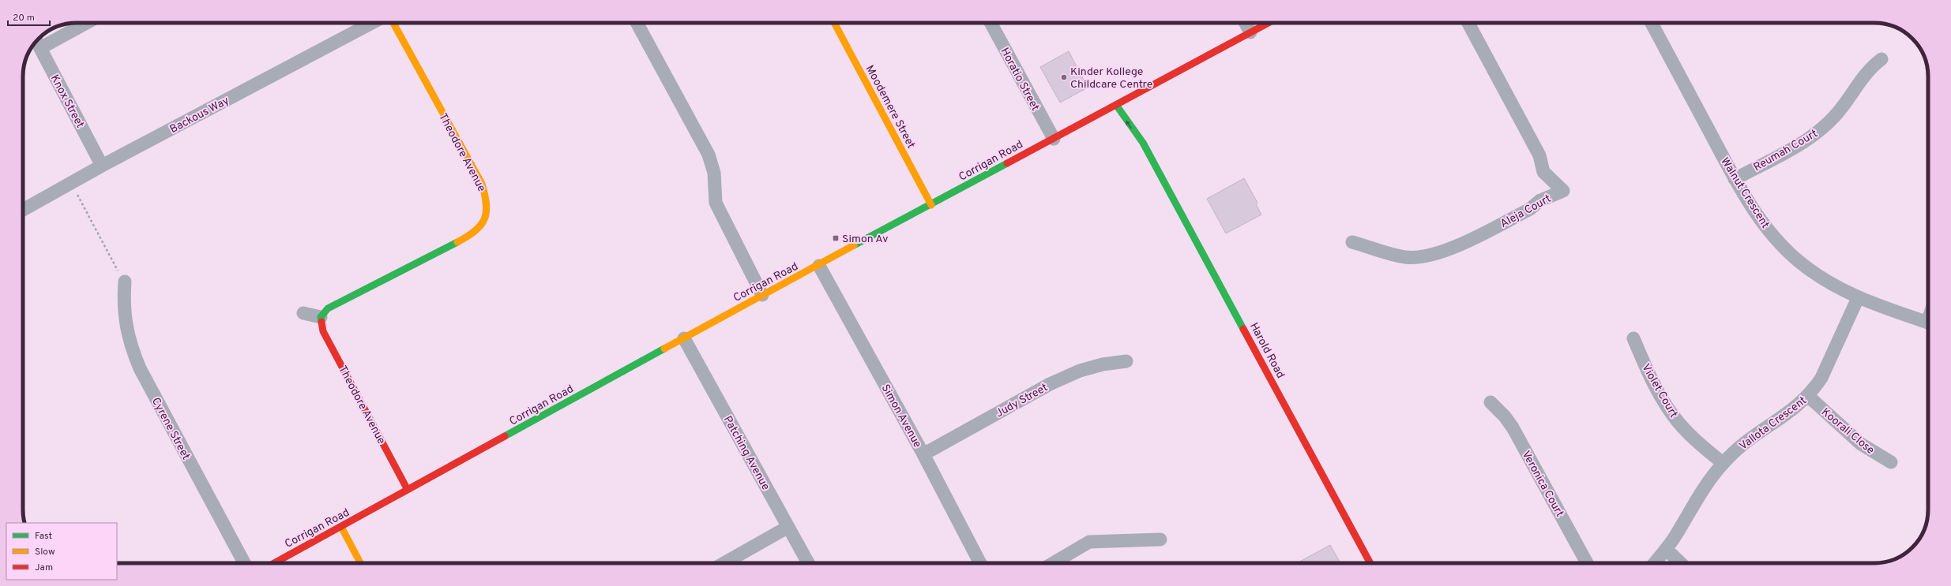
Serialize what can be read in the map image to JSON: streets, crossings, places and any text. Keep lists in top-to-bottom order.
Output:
{
  "streets": {
    "street": [
      "Horatio Street",
      "Knox Street",
      "Moodemere Street",
      "Backous Way",
      "Reumah Court",
      "Theodore Avenue",
      "Corrigan Road",
      "Walnut Crescent",
      "Aleja Court",
      "Harold Road",
      "Violet Court",
      "Judy Street",
      "Simon Avenue",
      "Vallota Crescent",
      "Cyrene Street",
      "Koorali Close",
      "Patching Avenue",
      "Veronica Court"
    ]
  },
  "crossings": [
    ["Horatio Street", "Corrigan Road"],
    ["Knox Street", "Backous Way"],
    ["Moodemere Street", "Corrigan Road"],
    ["Reumah Court", "Walnut Crescent"],
    ["Theodore Avenue", "Corrigan Road"],
    ["Corrigan Road", "Harold Road"],
    ["Corrigan Road", "Simon Avenue"],
    ["Corrigan Road", "Patching Avenue"],
    ["Walnut Crescent", "Vallota Crescent"],
    ["Violet Court", "Vallota Crescent"],
    ["Judy Street", "Simon Avenue"],
    ["Vallota Crescent", "Koorali Close"]
  ],
  "places": {
    "other": ["Kinder Kollege Childcare Centre"],
    "transit": ["Simon Av"]
  },
  "legend": ["Fast", "Slow", "Jam"],
  "scale_bar": "20 m"
}
